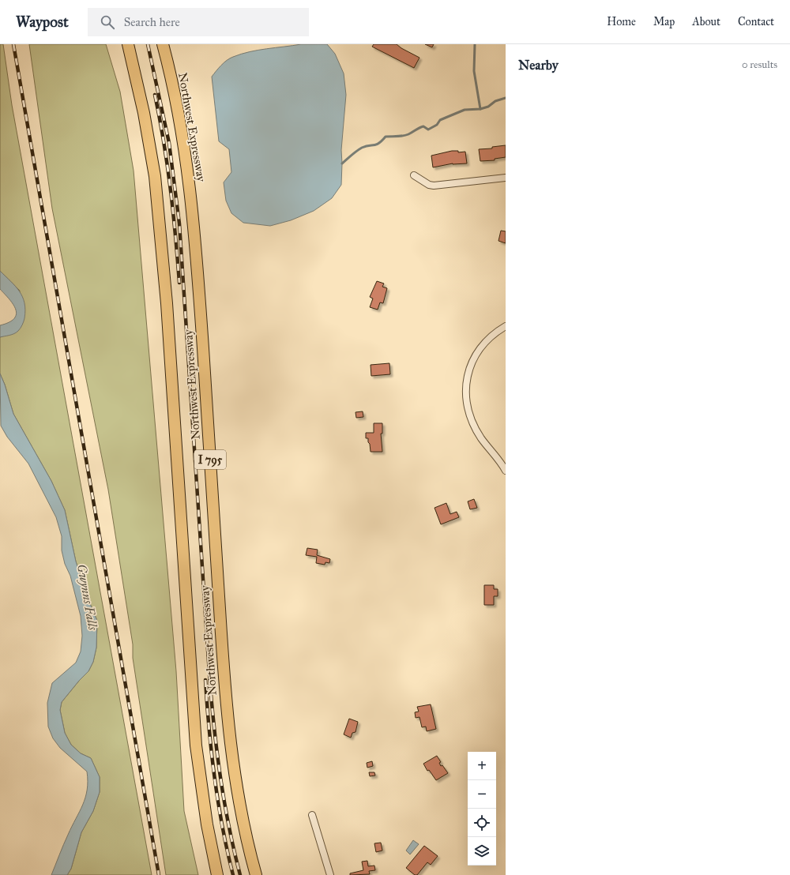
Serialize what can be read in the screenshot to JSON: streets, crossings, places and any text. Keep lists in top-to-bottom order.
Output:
{
  "streets": {
    "highway": ["Northwest Expressway", "I 795"]
  },
  "water": ["Gwynns Falls"],
  "page": {
    "header": "Waypost",
    "search": "Search here",
    "nav": [
      "Home",
      "Map",
      "About",
      "Contact"
    ],
    "heading": ["Nearby", "0 results"],
    "map_buttons": ["+", "−"]
  }
}
